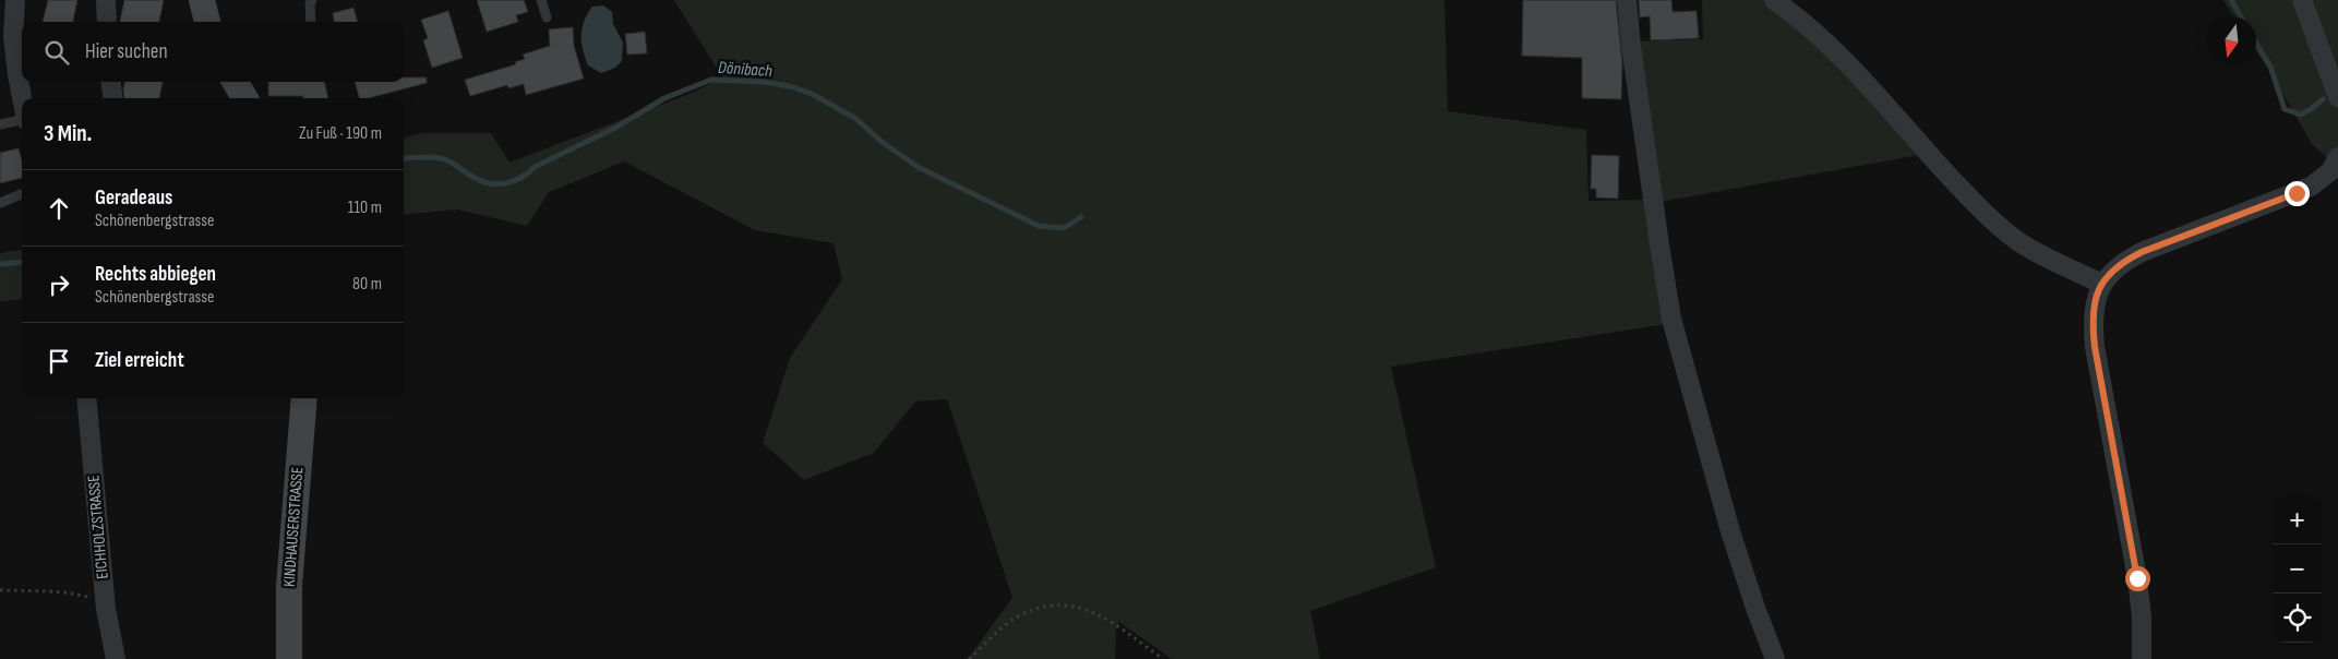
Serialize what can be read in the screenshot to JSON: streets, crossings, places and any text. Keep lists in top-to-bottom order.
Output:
{
  "streets": {
    "street": ["EICHHOLZSTRASSE", "KINDHAUSERSTRASSE"]
  },
  "water": ["Dönibach"],
  "north": "bottom",
  "page": {
    "search": "Hier suchen",
    "heading": ["3 Min.", "Zu Fuß · 190 m"],
    "list": [
      ["Geradeaus", "Schönenbergstrasse", "110 m"],
      ["Rechts abbiegen", "Schönenbergstrasse", "80 m"],
      "Ziel erreicht"
    ],
    "map_buttons": ["+", "−"]
  }
}
